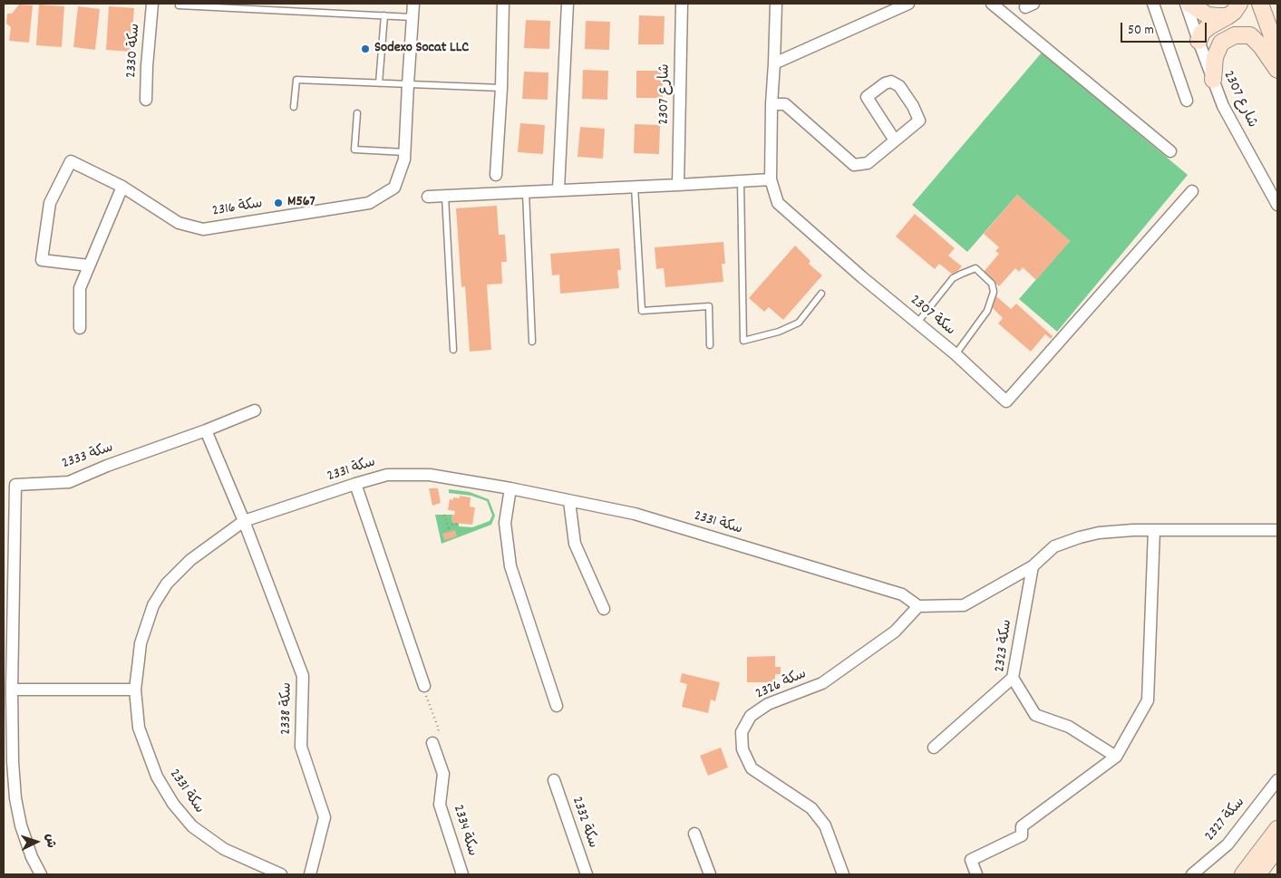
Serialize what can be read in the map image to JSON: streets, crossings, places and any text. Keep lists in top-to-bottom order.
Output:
{
  "streets": {
    "street": [
      "سكة 2330",
      "2307 شارع",
      "2316 سكة",
      "سكة 2307",
      "سكة 2333",
      "سكة 2331",
      "سكة 2323",
      "سكة 2326",
      "سكة 2338",
      "سكة 2327",
      "سكة 2332",
      "سكة 2334"
    ]
  },
  "crossings": [
    ["سكة 2331", "سكة 2326"],
    ["سكة 2331", "سكة 2338"]
  ],
  "places": ["Sodexo Socat LLC", "M567"],
  "scale_bar": "50 m",
  "north": "right"
}
